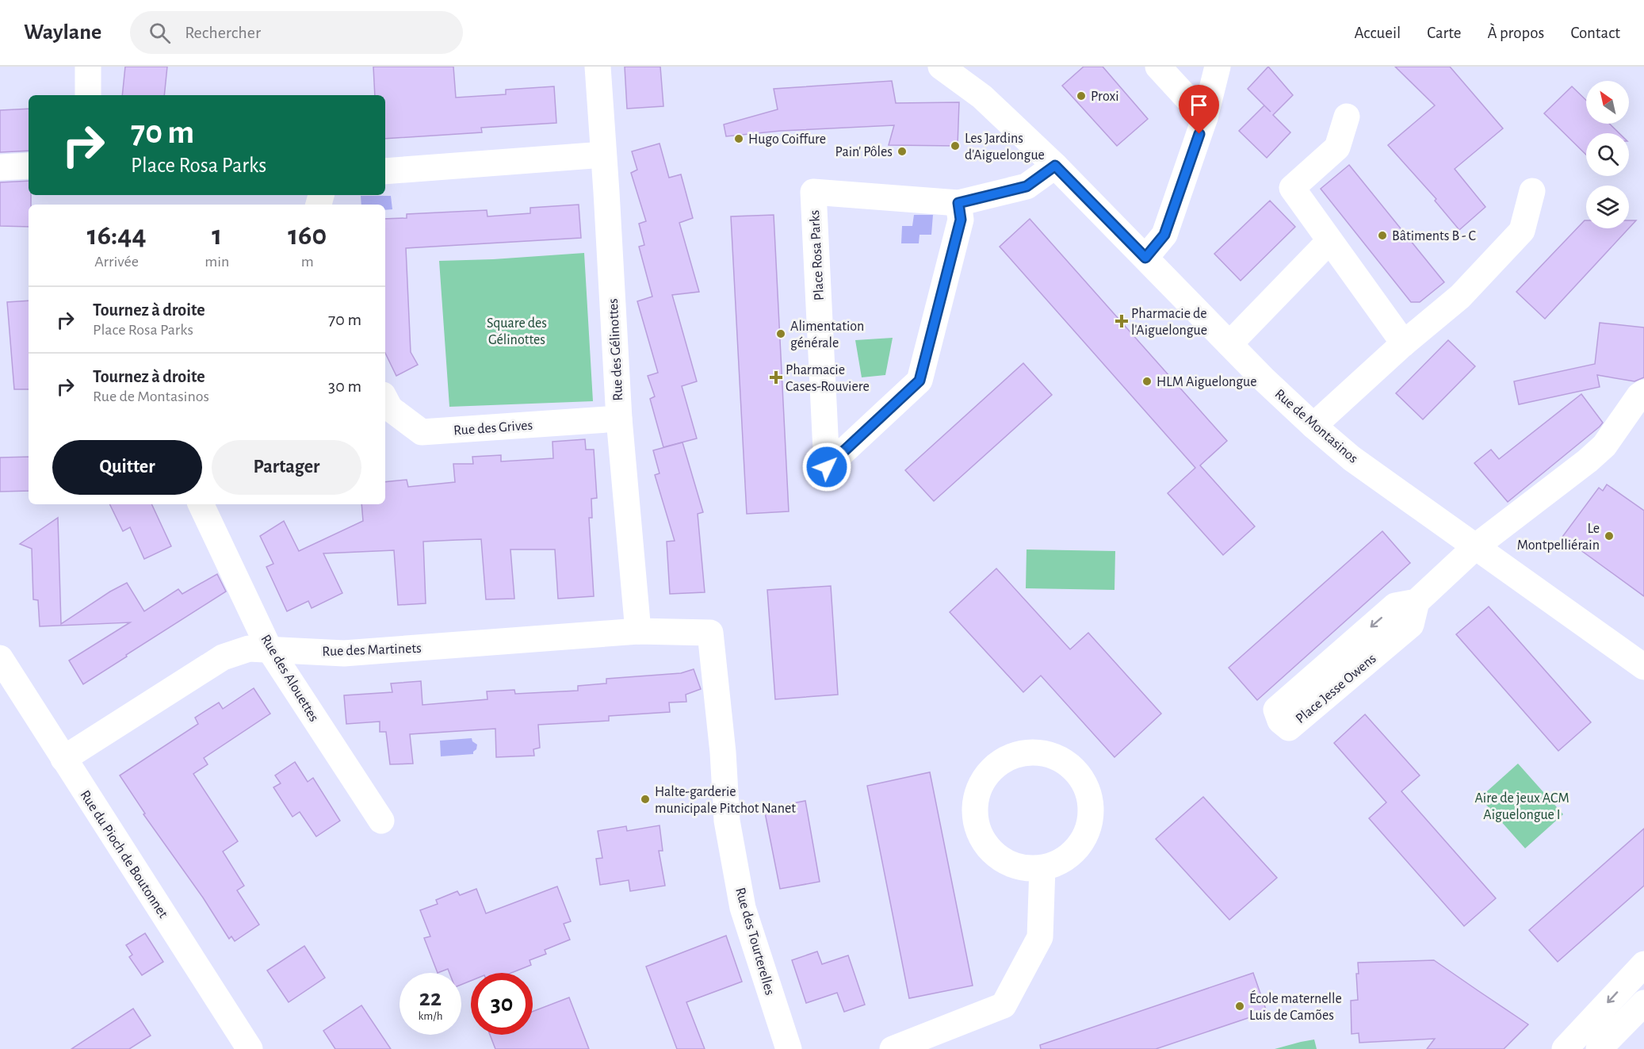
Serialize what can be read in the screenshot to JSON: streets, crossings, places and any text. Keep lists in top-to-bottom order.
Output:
{
  "streets": {
    "street": [
      "Place Rosa Parks",
      "Rue des Gélinottes",
      "Rue de Montasinos",
      "Rue des Grives",
      "Rue des Martinets",
      "Rue des Alouettes",
      "Place Jesse Owens",
      "Rue du Pioch de Boutonnet",
      "Rue des Tourterelles"
    ]
  },
  "crossings": [
    ["Place Rosa Parks", "Rue de Montasinos"],
    ["Rue des Gélinottes", "Rue des Grives"],
    ["Rue des Gélinottes", "Rue des Martinets"],
    ["Rue de Montasinos", "Place Jesse Owens"],
    ["Rue des Martinets", "Rue des Alouettes"],
    ["Rue des Martinets", "Rue du Pioch de Boutonnet"],
    ["Rue des Martinets", "Rue des Tourterelles"]
  ],
  "parks": ["Square des Gélinottes", "Aire de jeux ACM Aiguelongue I"],
  "places": {
    "other": [
      "Proxi",
      "Hugo Coiffure",
      "Les Jardins d'Aiguelongue",
      "Pain' Pôles",
      "Bâtiments B - C",
      "Alimentation générale",
      "HLM Aiguelongue",
      "Le Montpelliérain",
      "Halte-garderie municipale Pitchot Nanet",
      "École maternelle Luis de Camões"
    ],
    "health": ["Pharmacie de l'Aiguelongue", "Pharmacie Cases-Rouviere"]
  },
  "north": "top left",
  "page": {
    "header": "Waylane",
    "search": "Rechercher",
    "nav": [
      "Accueil",
      "Carte",
      "À propos",
      "Contact"
    ],
    "turn": ["70 m", "Place Rosa Parks"],
    "eta": [
      "16:44",
      "Arrivée",
      "1",
      "min",
      "160",
      "m"
    ],
    "list": [
      {
        "name": "Tournez à droite",
        "note": "Place Rosa Parks",
        "value": "70 m"
      },
      {
        "name": "Tournez à droite",
        "note": "Rue de Montasinos",
        "value": "30 m"
      }
    ],
    "buttons": ["Quitter", "Partager"],
    "speed": "22 km/h",
    "limit": "30"
  }
}
